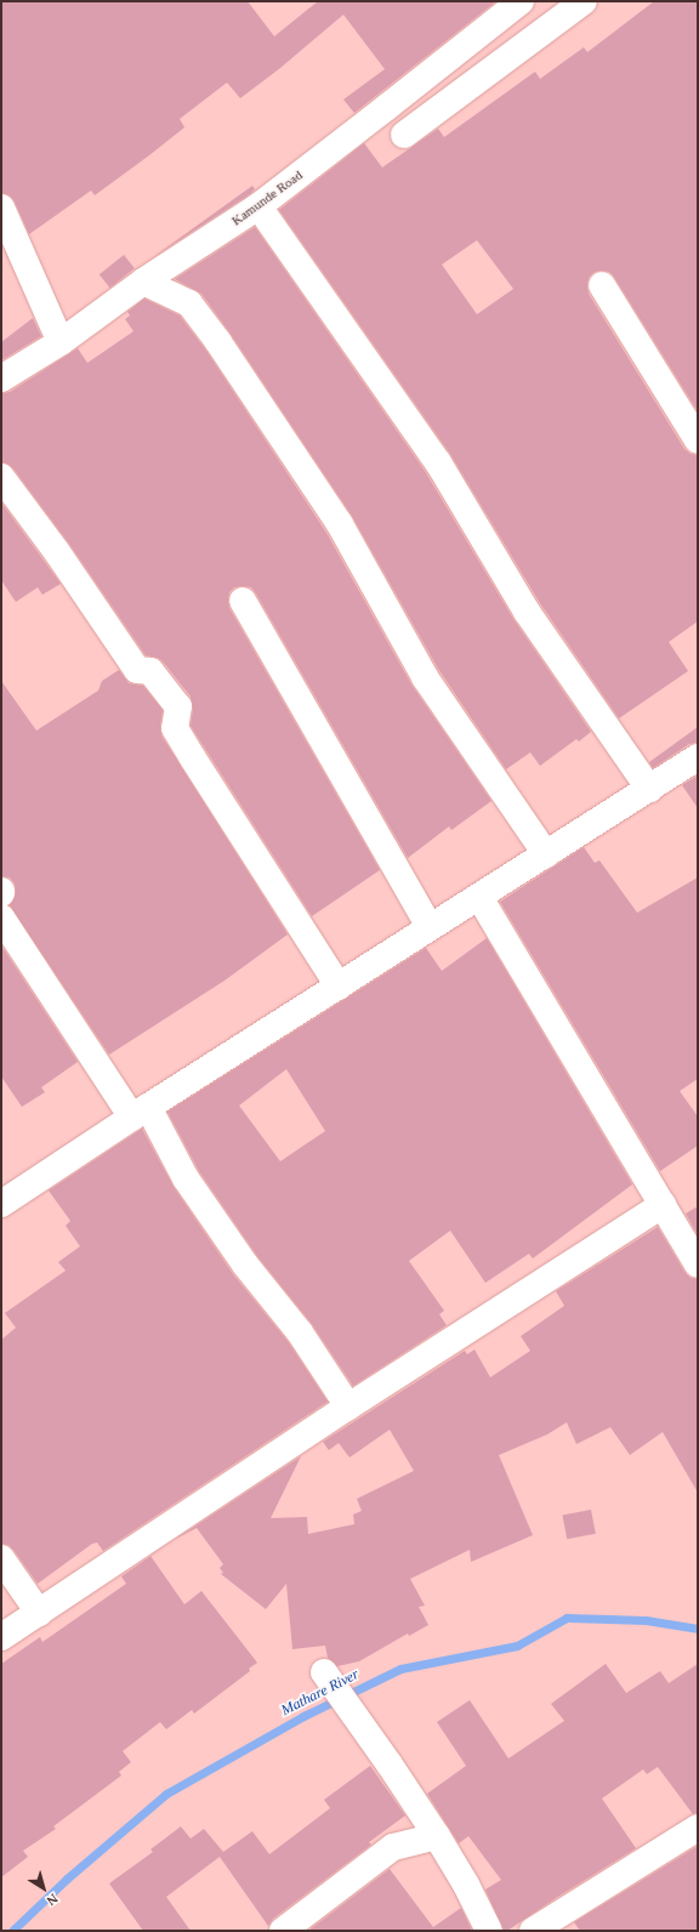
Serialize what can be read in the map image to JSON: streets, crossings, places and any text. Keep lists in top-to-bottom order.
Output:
{
  "streets": {
    "street": ["Kamunde Road"]
  },
  "water": ["Mathare River"],
  "north": "bottom right"
}
